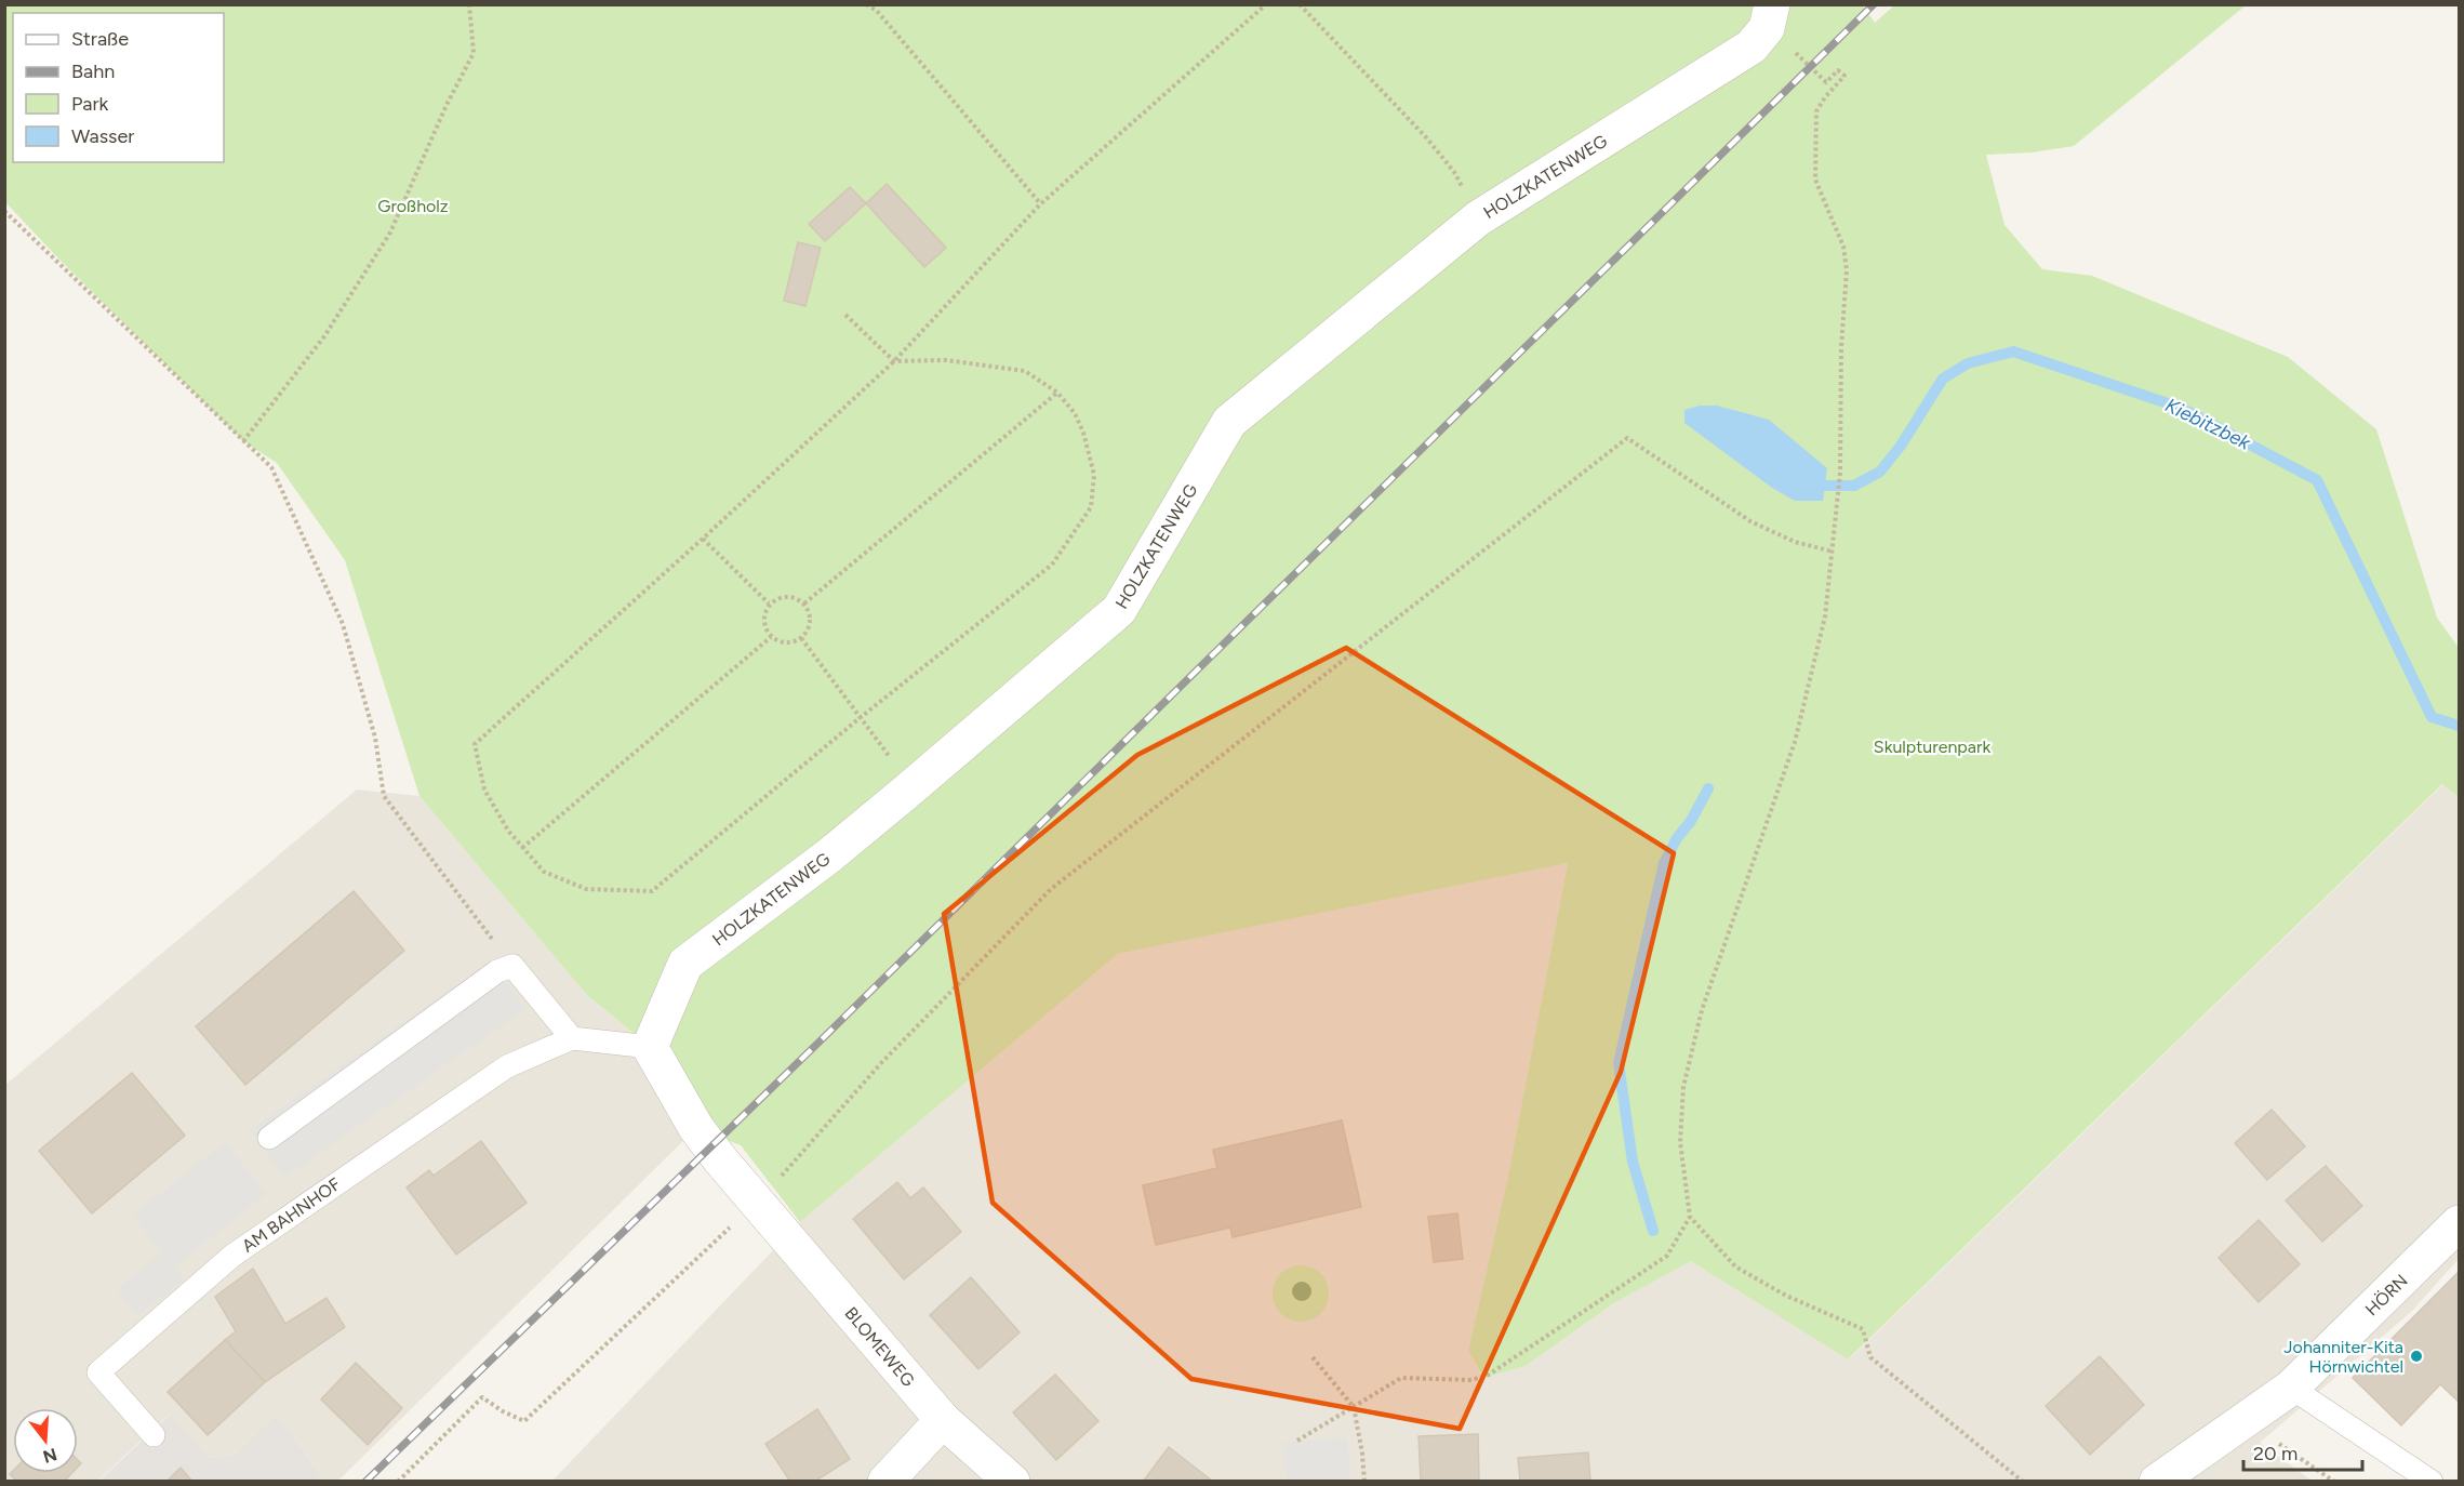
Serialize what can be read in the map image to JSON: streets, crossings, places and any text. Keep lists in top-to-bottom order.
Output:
{
  "streets": {
    "street": ["HOLZKATENWEG", "HÖRN", "BLOMEWEG"],
    "lane": ["AM BAHNHOF"]
  },
  "crossings": [
    ["HOLZKATENWEG", "AM BAHNHOF"]
  ],
  "water": ["Kiebitzbek"],
  "parks": ["Großholz", "Skulpturenpark"],
  "places": ["Johanniter-Kita Hörnwichtel"],
  "legend": [
    "Straße",
    "Bahn",
    "Park",
    "Wasser"
  ],
  "scale_bar": "20 m",
  "north": "bottom"
}
